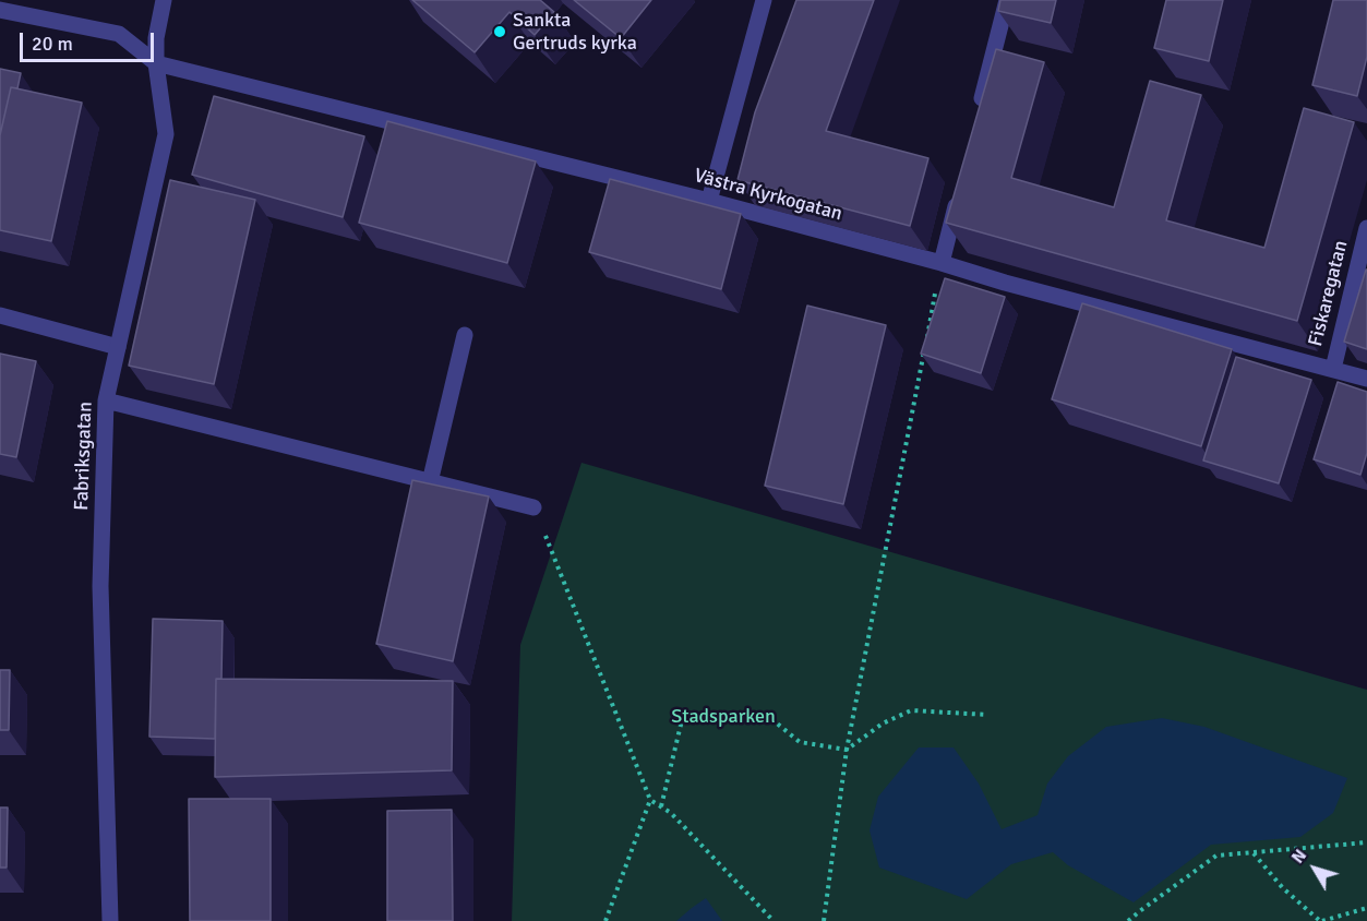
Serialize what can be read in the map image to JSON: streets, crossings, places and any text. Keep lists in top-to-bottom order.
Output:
{
  "streets": {
    "street": ["Västra Kyrkogatan", "Fiskaregatan", "Fabriksgatan"]
  },
  "crossings": [
    ["Västra Kyrkogatan", "Fiskaregatan"],
    ["Västra Kyrkogatan", "Fabriksgatan"]
  ],
  "parks": ["Stadsparken"],
  "places": ["Sankta Gertruds kyrka"],
  "scale_bar": "20 m",
  "north": "top left"
}
